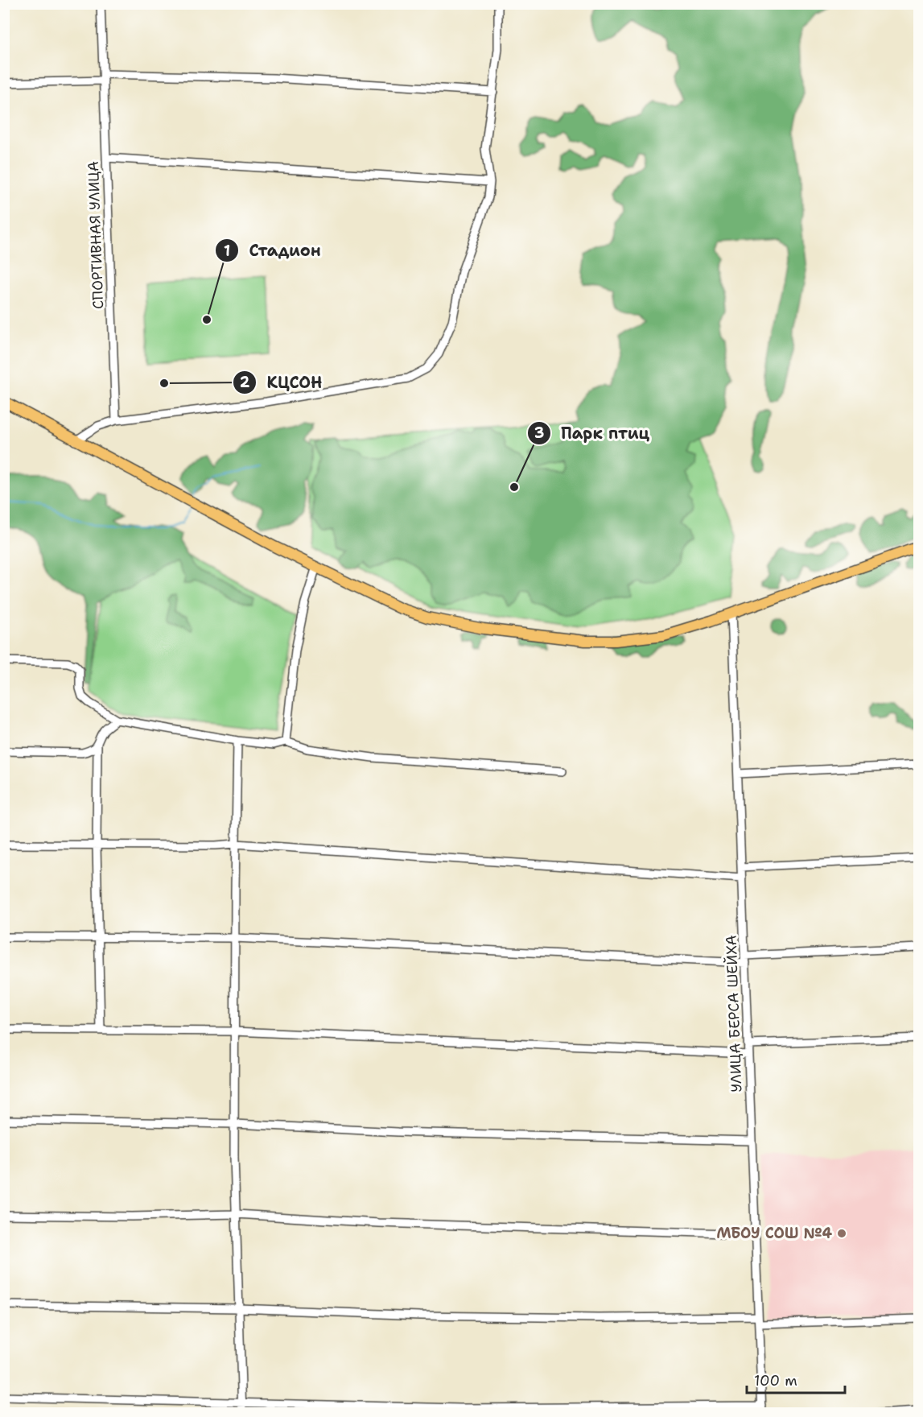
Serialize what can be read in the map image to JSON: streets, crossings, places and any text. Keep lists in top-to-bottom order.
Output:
{
  "streets": {
    "street": ["СПОРТИВНАЯ УЛИЦА", "УЛИЦА БЕРСА ШЕЙХА"]
  },
  "places": [
    "Стадион",
    "КЦСОН",
    "Парк птиц",
    "МБОУ СОШ №4"
  ],
  "scale_bar": "100 m"
}
